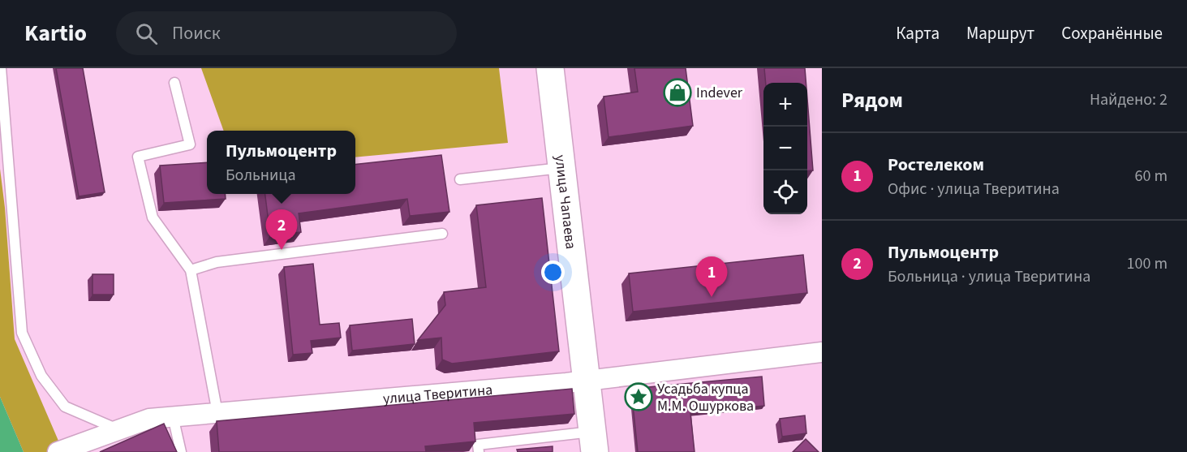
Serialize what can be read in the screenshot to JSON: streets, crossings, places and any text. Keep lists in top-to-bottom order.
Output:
{
  "streets": {
    "main road": ["улица Чапаева"],
    "street": ["улица Тверитина"]
  },
  "crossings": [
    ["улица Чапаева", "улица Тверитина"]
  ],
  "places": {
    "shop": ["Indever"],
    "place": ["Усадьба купца М.М. Ошуркова"]
  },
  "page": {
    "header": "Kartio",
    "search": "Поиск",
    "nav": ["Карта", "Маршрут", "Сохранённые"],
    "heading": ["Рядом", "Найдено: 2"],
    "map_buttons": ["+", "−"],
    "popup": ["Пульмоцентр", "Больница"],
    "list": [
      {
        "mark": "1",
        "name": "Ростелеком",
        "note": "Офис · улица Тверитина",
        "value": "60 m"
      },
      {
        "mark": "2",
        "name": "Пульмоцентр",
        "note": "Больница · улица Тверитина",
        "value": "100 m"
      }
    ],
    "pins": ["2", "1"]
  }
}
